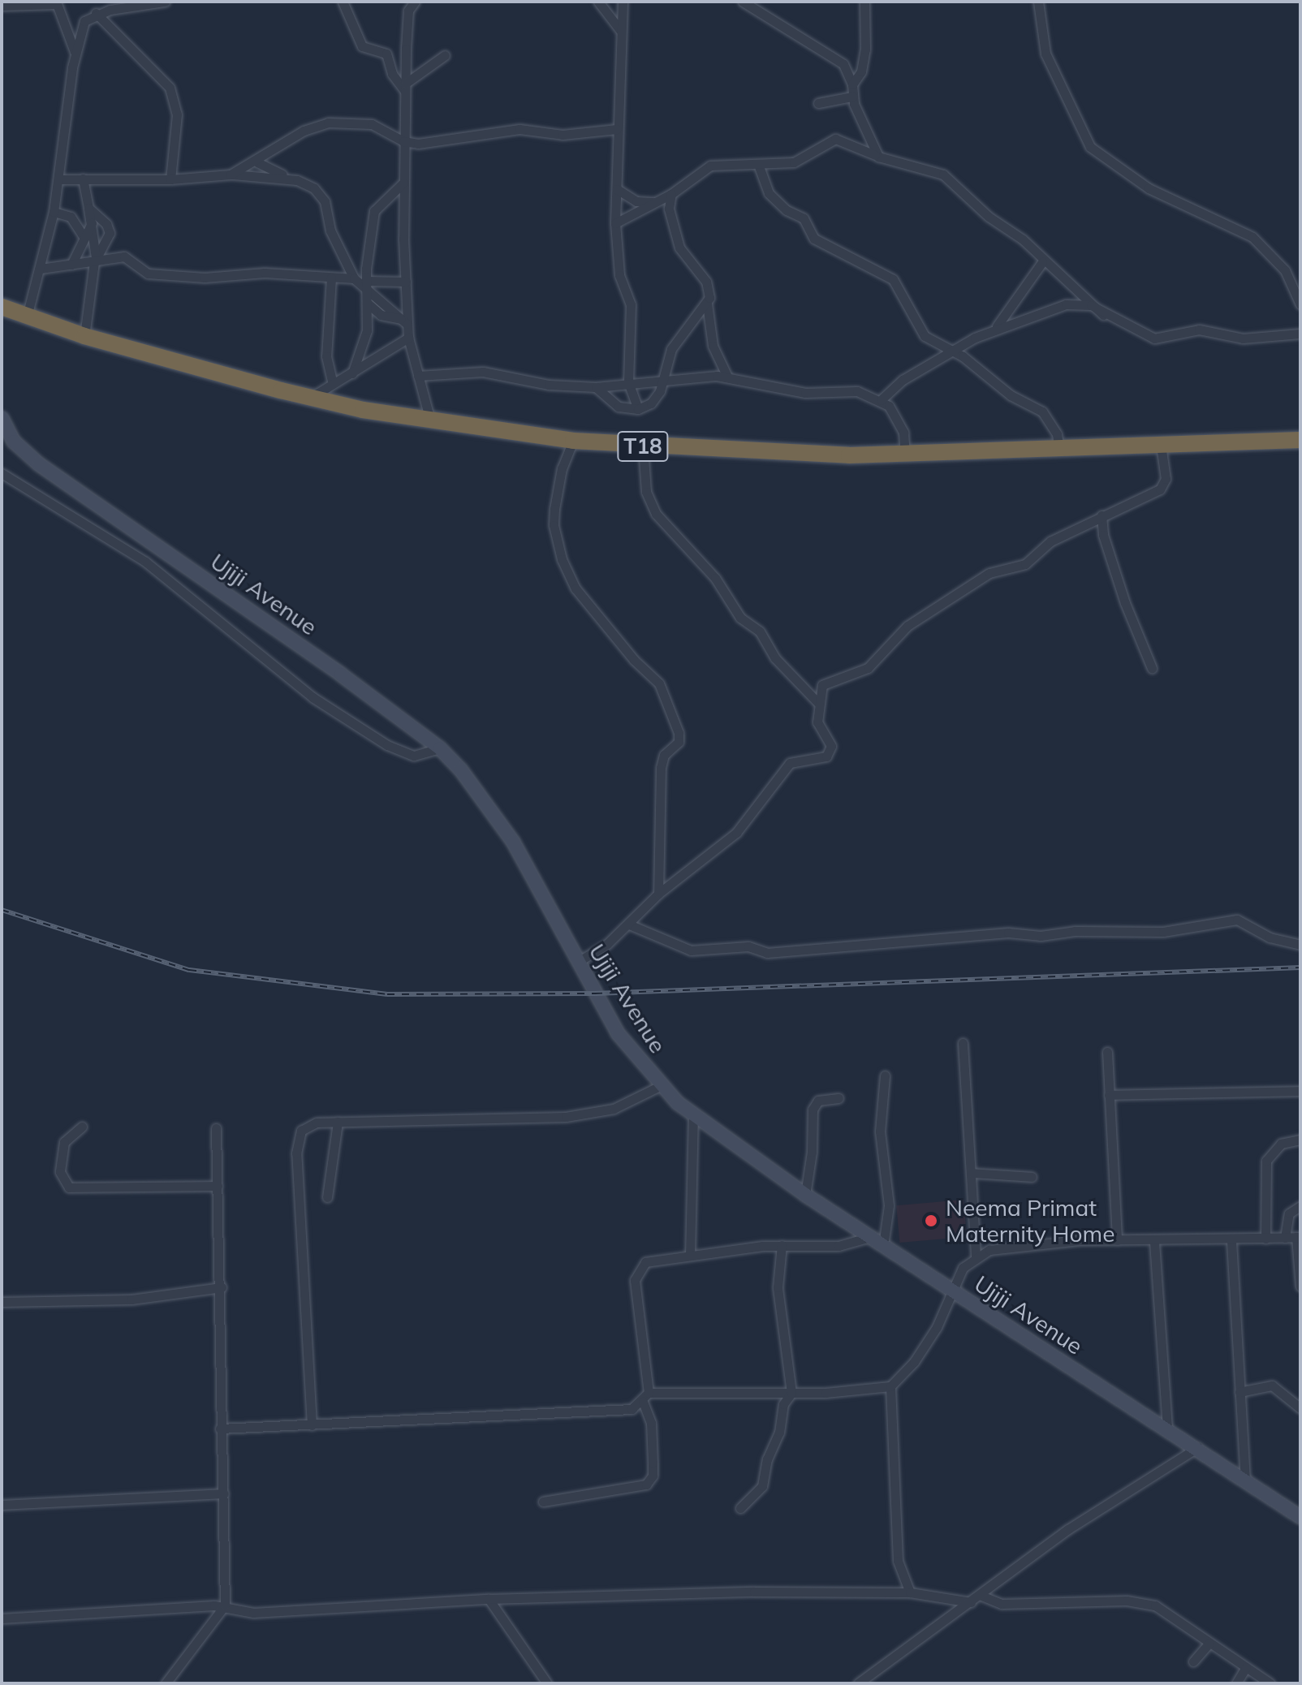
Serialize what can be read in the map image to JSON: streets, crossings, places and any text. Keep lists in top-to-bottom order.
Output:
{
  "streets": {
    "highway": ["T18"],
    "main road": ["Ujiji Avenue"]
  },
  "places": ["Neema Primat Maternity Home"]
}
